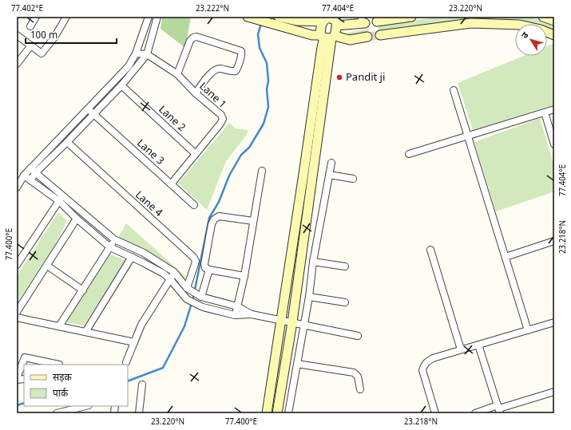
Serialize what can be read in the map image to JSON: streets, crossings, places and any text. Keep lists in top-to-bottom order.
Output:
{
  "streets": {
    "street": [
      "Lane 1",
      "Lane 2",
      "Lane 3",
      "Lane 4"
    ]
  },
  "crossings": [
    ["Lane 1", "Lane 2"],
    ["Lane 1", "Lane 3"]
  ],
  "places": ["Pandit ji"],
  "legend": ["सड़क", "पार्क"],
  "scale_bar": "100 m",
  "north": "top left",
  "coordinates": [
    "77.402°E",
    "23.222°N",
    "77.404°E",
    "23.220°N",
    "23.218°N",
    "77.400°E"
  ]
}
